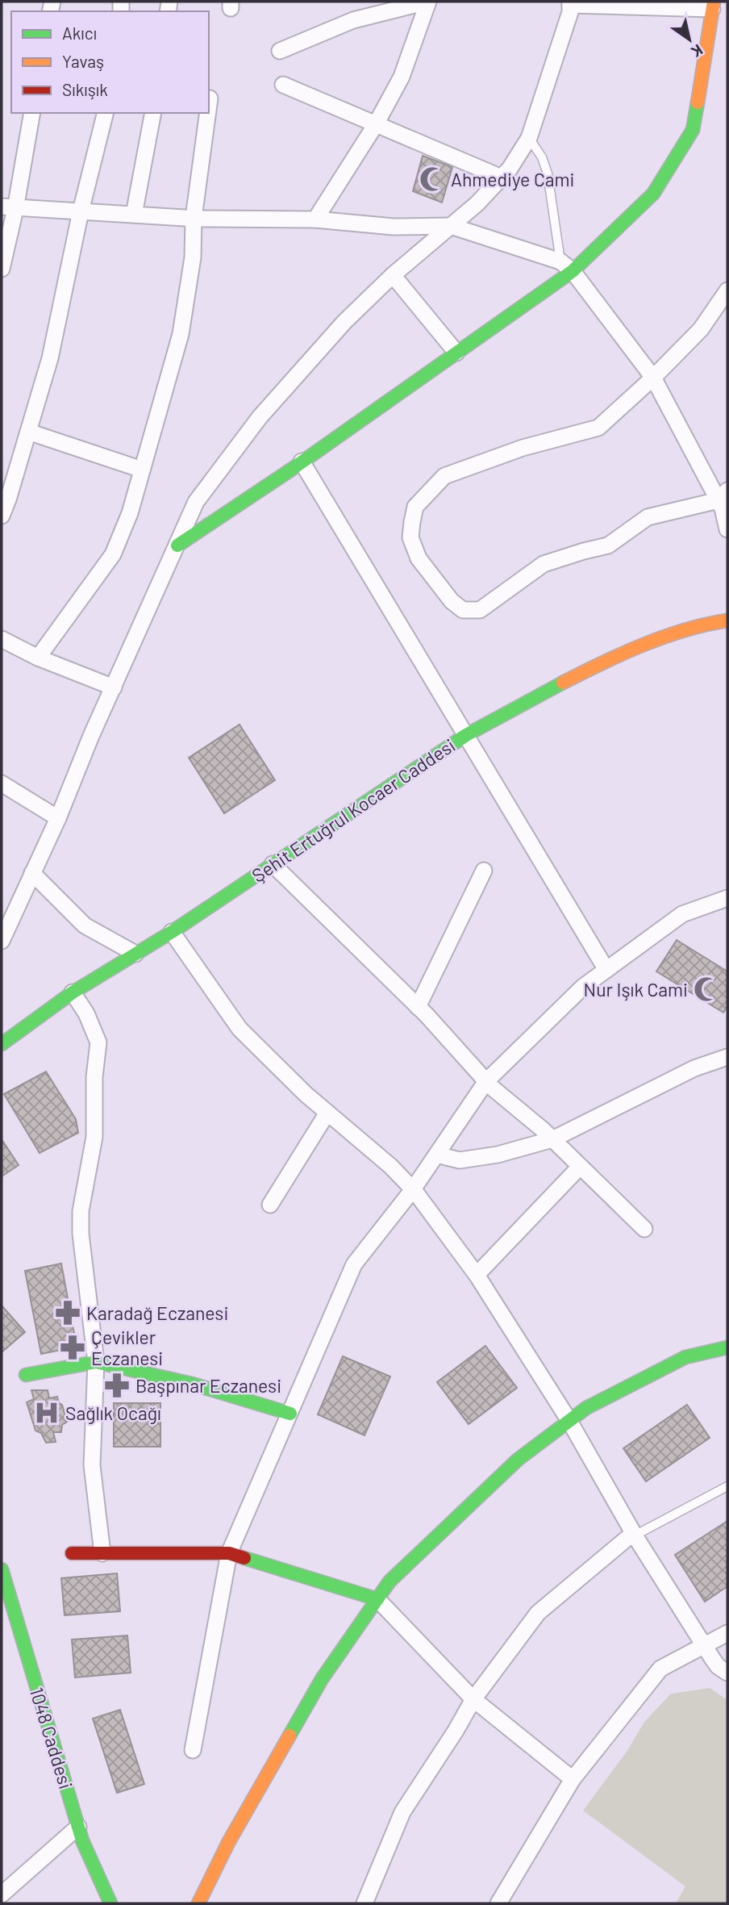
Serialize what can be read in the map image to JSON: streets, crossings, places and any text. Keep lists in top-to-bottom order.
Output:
{
  "streets": {
    "street": ["Şehit Ertuğrul Kocaer Caddesi", "1048 Caddesi"]
  },
  "places": {
    "mosque": ["Ahmediye Cami", "Nur Işık Cami"],
    "pharmacy": ["Karadağ Eczanesi", "Çevikler Eczanesi", "Başpınar Eczanesi"],
    "hospital": ["Sağlık Ocağı"]
  },
  "legend": ["Akıcı", "Yavaş", "Sıkışık"],
  "north": "bottom right"
}
